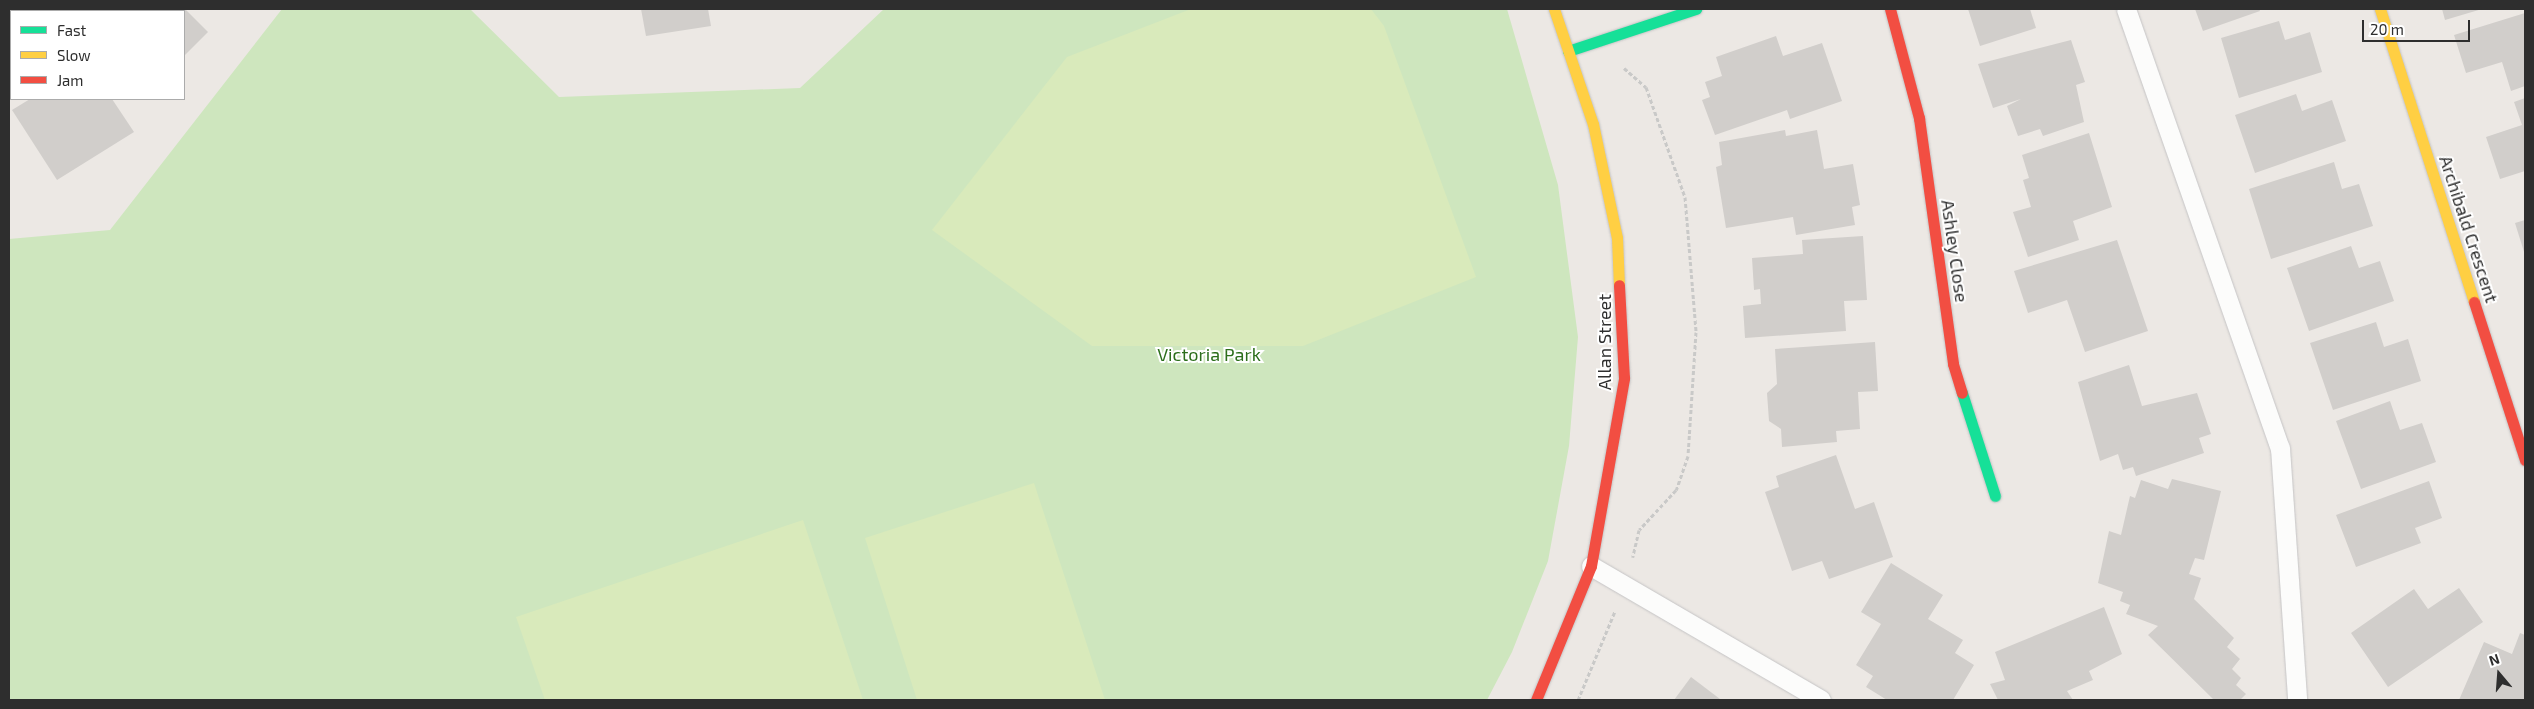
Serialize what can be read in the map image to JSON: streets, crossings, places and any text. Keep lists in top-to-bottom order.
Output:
{
  "streets": {
    "street": ["Archibald Crescent", "Ashley Close", "Allan Street"]
  },
  "parks": ["Victoria Park"],
  "legend": ["Fast", "Slow", "Jam"],
  "scale_bar": "20 m",
  "north": "top"
}
